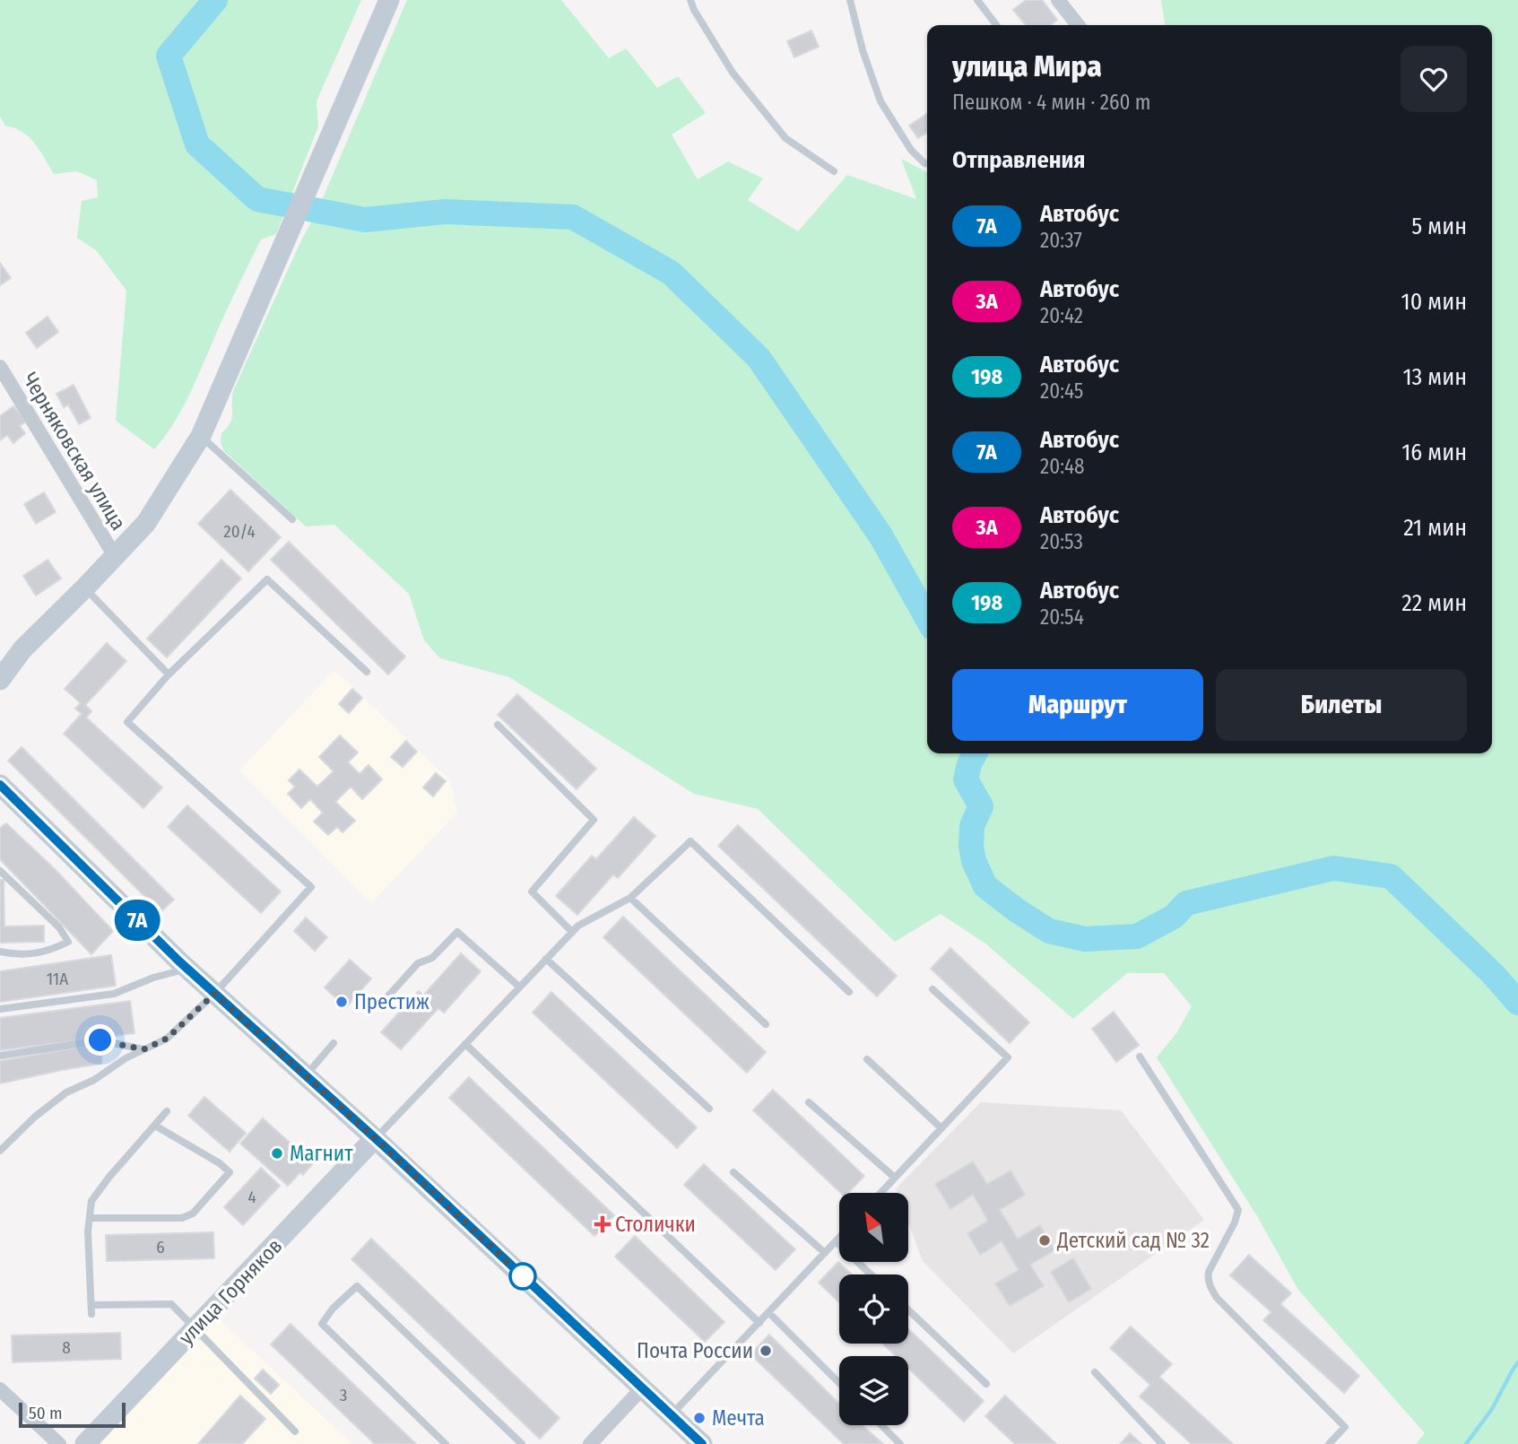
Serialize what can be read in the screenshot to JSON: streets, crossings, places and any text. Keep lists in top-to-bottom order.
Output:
{
  "streets": {
    "street": ["Черняковская улица", "улица Горняков"]
  },
  "places": {
    "other": [
      "Престиж",
      "Магнит",
      "Детский сад № 32",
      "Почта России",
      "Мечта"
    ],
    "health": ["Столички"]
  },
  "lines": ["bus line 7А"],
  "house_numbers": [
    "20/4",
    "11А",
    "4",
    "6",
    "8",
    "3"
  ],
  "scale_bar": "50 m",
  "north": "top left",
  "page": {
    "on_map": "7А",
    "heading": [
      ["улица Мира", "Пешком · 4 мин · 260 m"],
      "Отправления"
    ],
    "list": [
      {
        "mark": "7А",
        "name": "Автобус",
        "note": "20:37",
        "value": "5 мин"
      },
      {
        "mark": "3А",
        "name": "Автобус",
        "note": "20:42",
        "value": "10 мин"
      },
      {
        "mark": "198",
        "name": "Автобус",
        "note": "20:45",
        "value": "13 мин"
      },
      {
        "mark": "7А",
        "name": "Автобус",
        "note": "20:48",
        "value": "16 мин"
      },
      {
        "mark": "3А",
        "name": "Автобус",
        "note": "20:53",
        "value": "21 мин"
      },
      {
        "mark": "198",
        "name": "Автобус",
        "note": "20:54",
        "value": "22 мин"
      }
    ],
    "buttons": ["Маршрут", "Билеты"],
    "scale": "50 m"
  }
}
